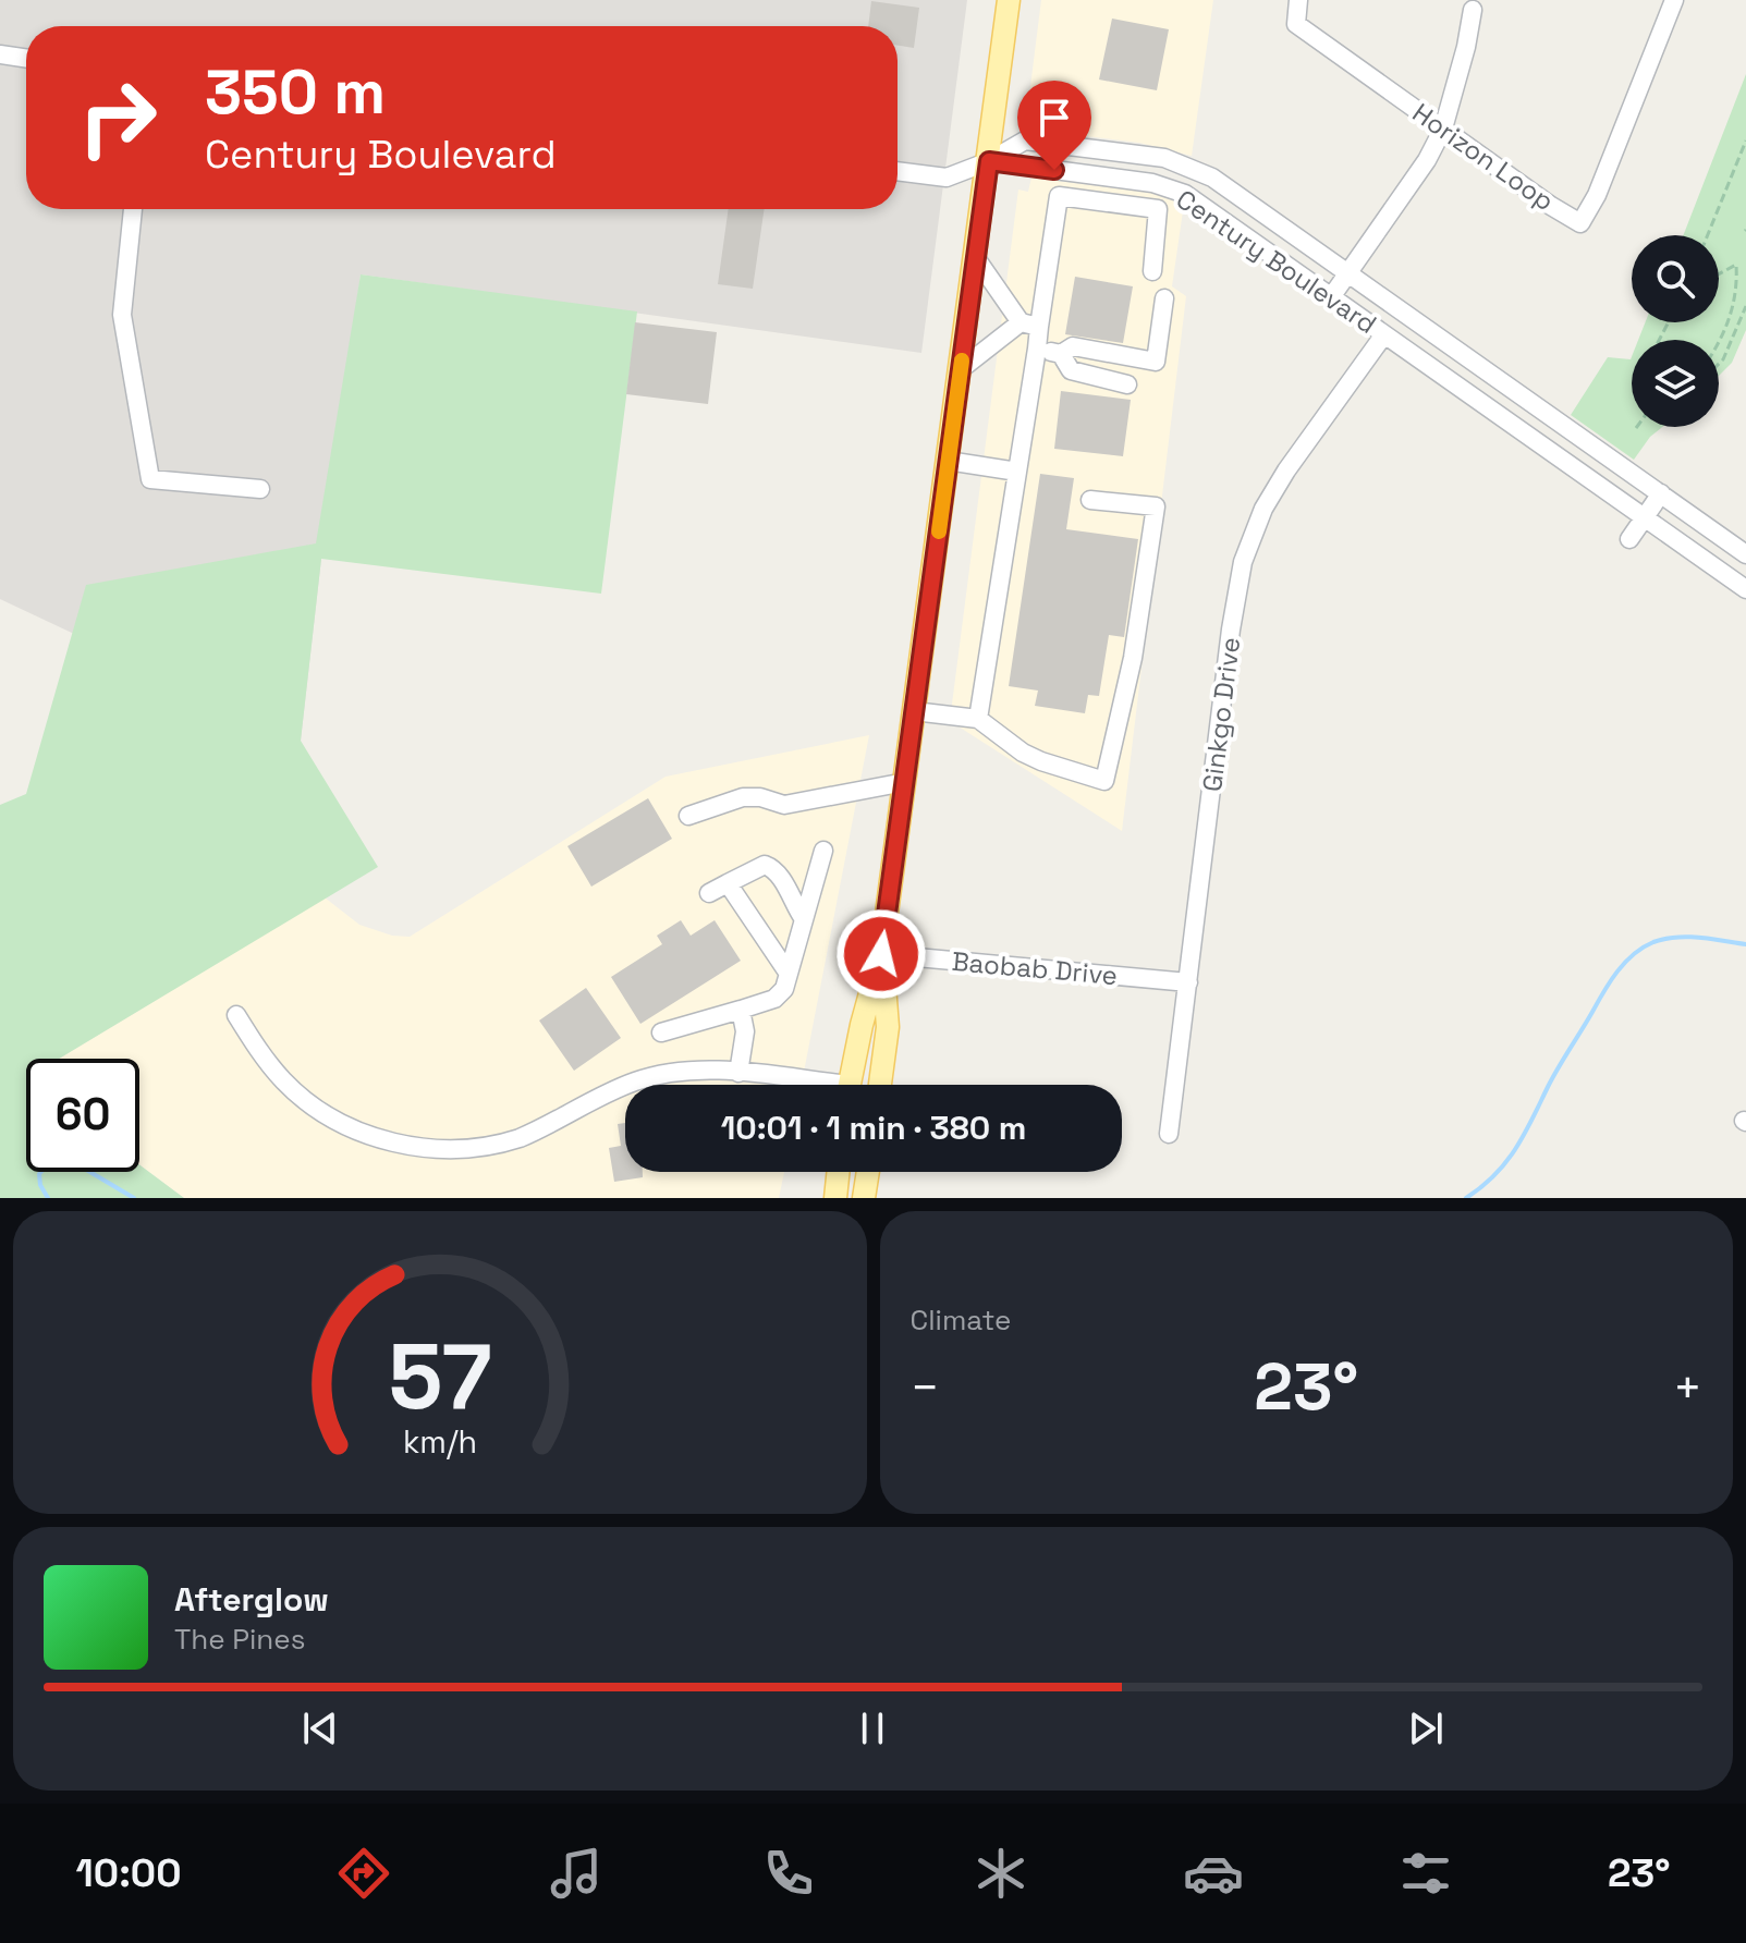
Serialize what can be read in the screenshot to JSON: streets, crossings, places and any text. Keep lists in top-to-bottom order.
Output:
{
  "streets": {
    "street": [
      "Horizon Loop",
      "Century Boulevard",
      "Ginkgo Drive",
      "Baobab Drive"
    ]
  },
  "crossings": [
    ["Century Boulevard", "Ginkgo Drive"],
    ["Ginkgo Drive", "Baobab Drive"]
  ],
  "page": {
    "turn": ["350 m", "Century Boulevard"],
    "limit": "60",
    "trip": "10:01 · 1 min · 380 m",
    "tile": "Climate",
    "heat": ["−", "23°", "+"],
    "song": ["Afterglow", "The Pines"],
    "tabs": ["10:00", "23°"],
    "gauge": ["57", "km/h"]
  }
}
